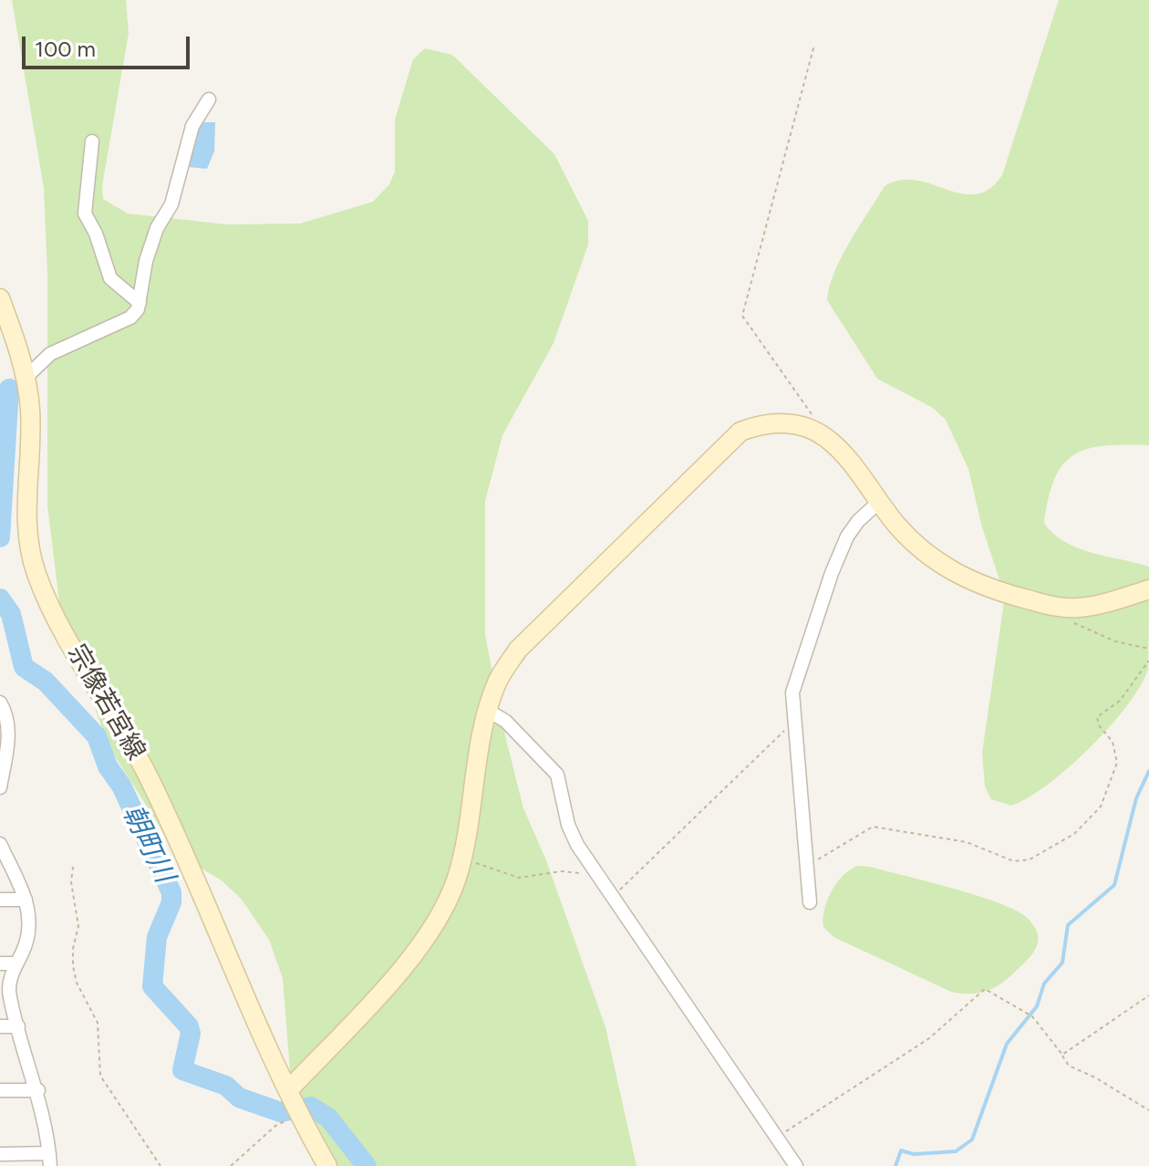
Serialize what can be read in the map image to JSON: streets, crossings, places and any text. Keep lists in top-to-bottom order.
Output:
{
  "streets": {
    "street": ["宗像若宮線"]
  },
  "water": ["朝町川"],
  "scale_bar": "100 m"
}
